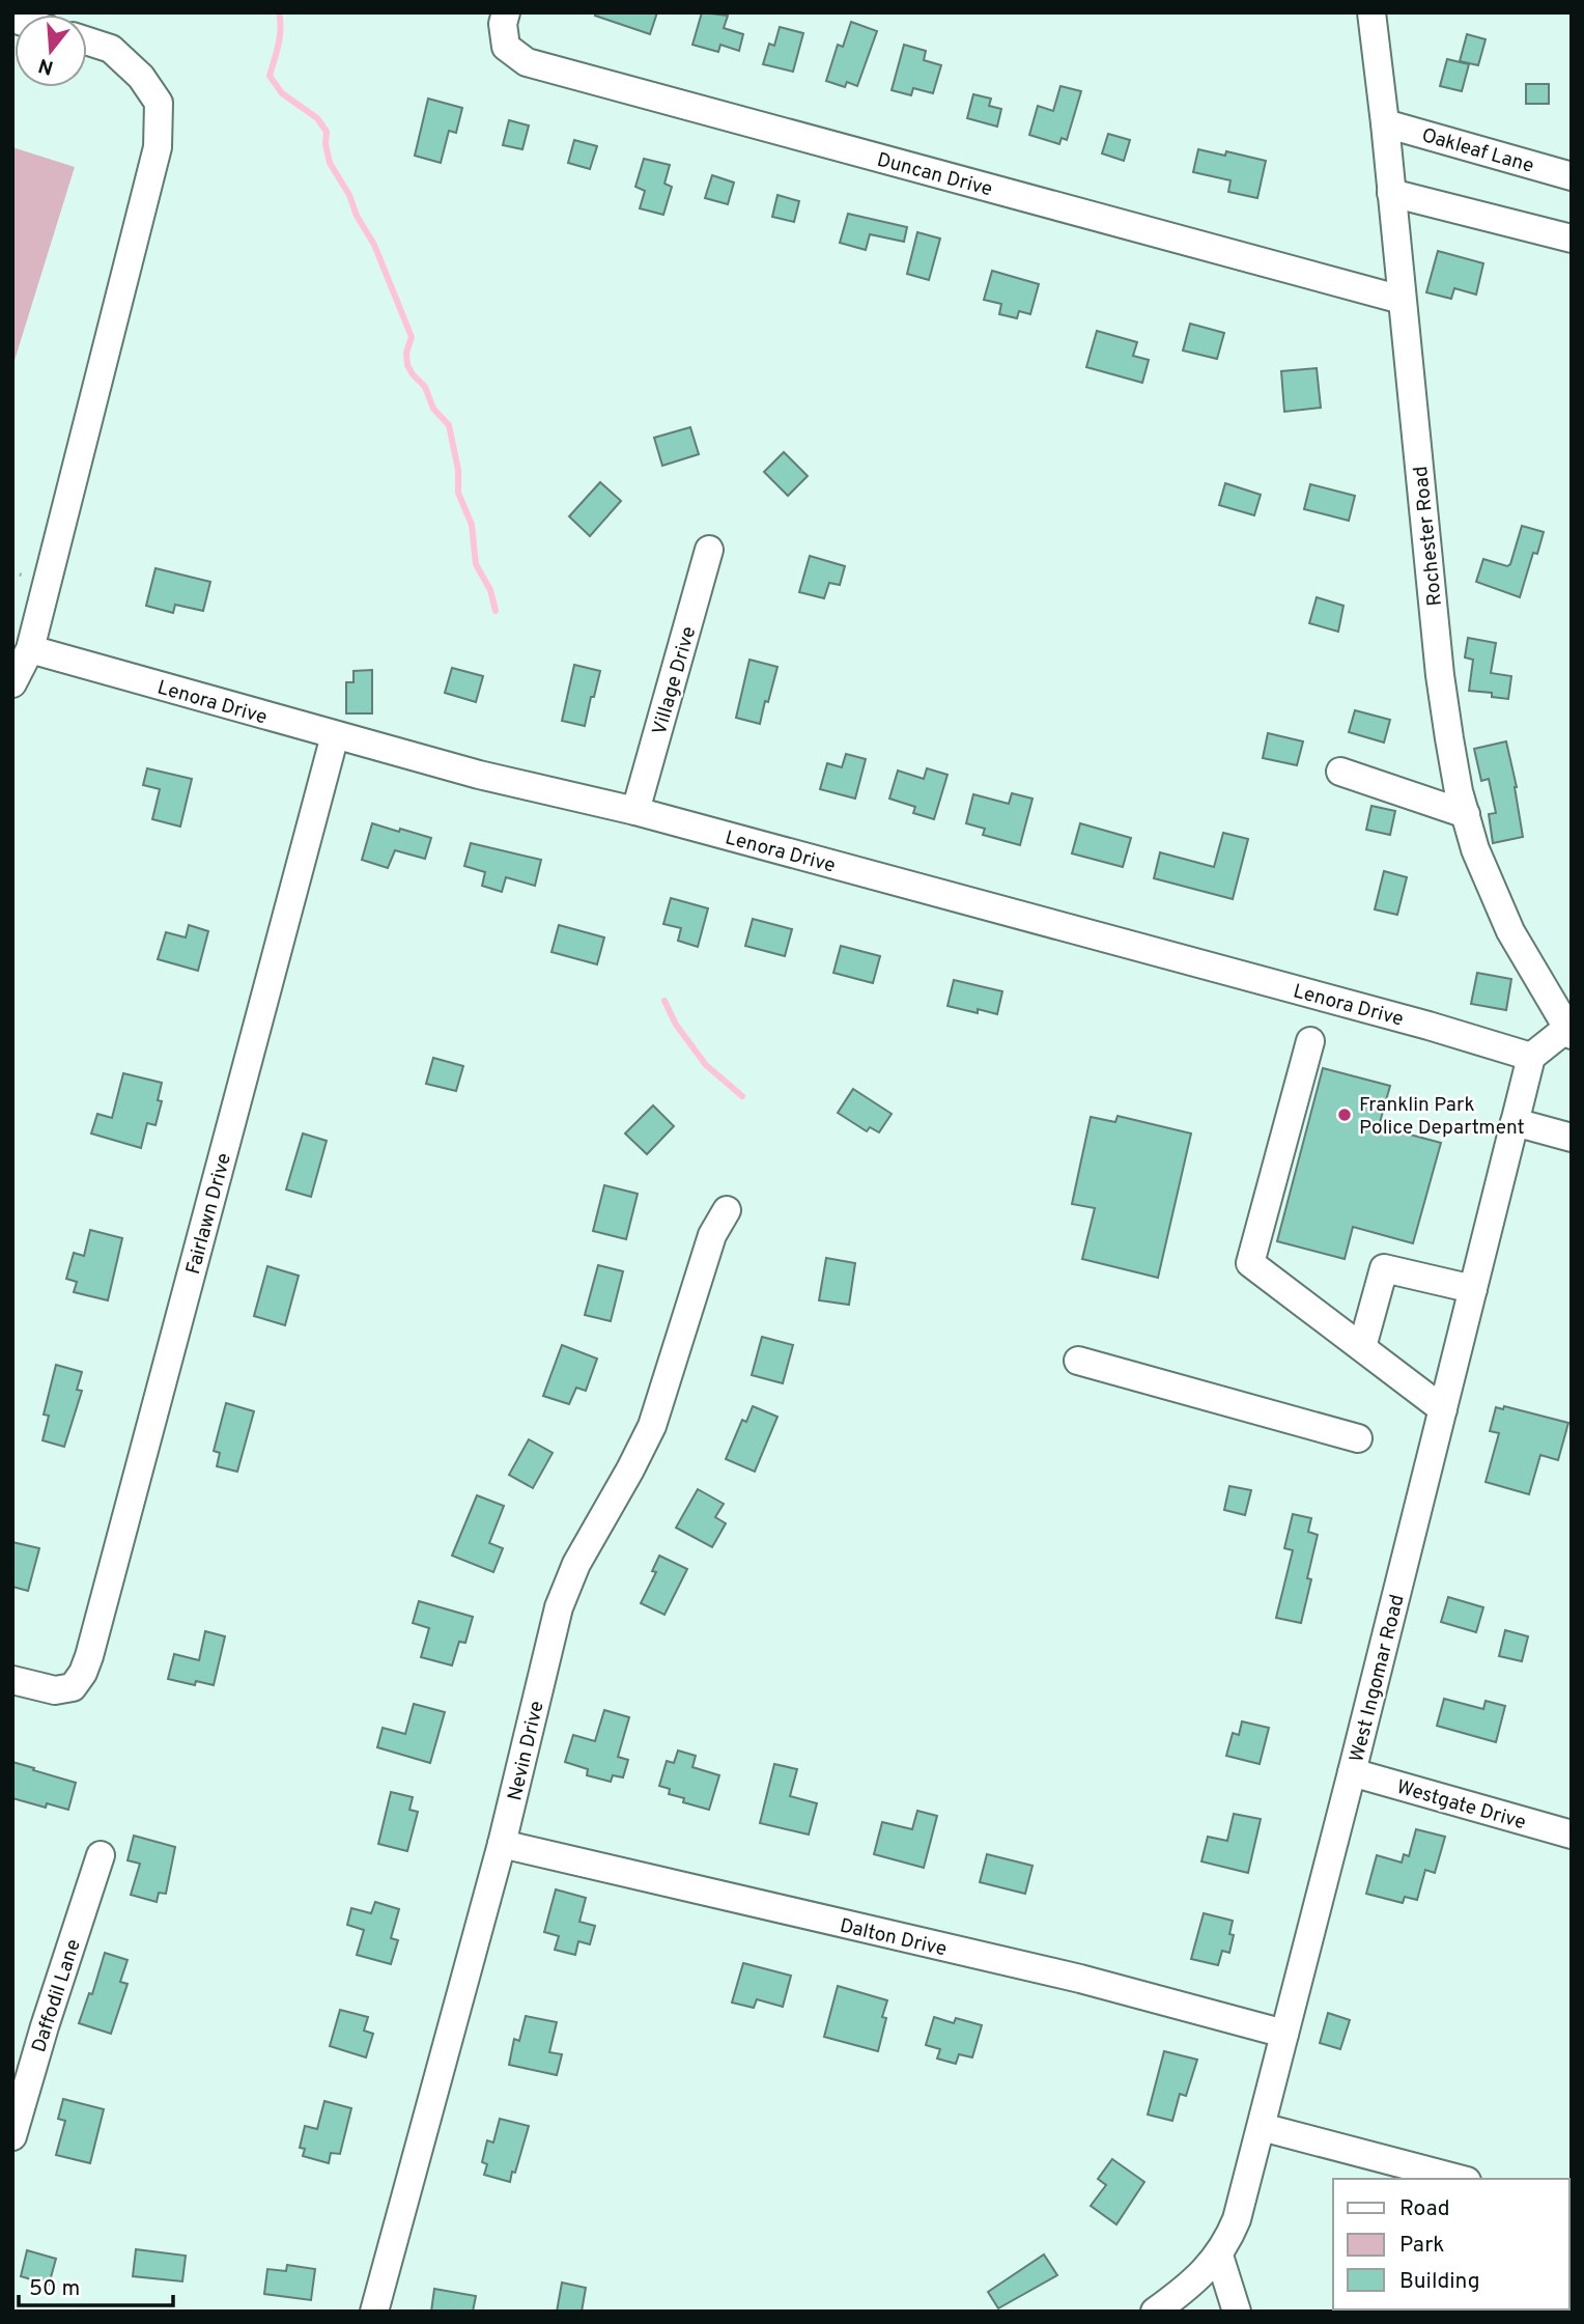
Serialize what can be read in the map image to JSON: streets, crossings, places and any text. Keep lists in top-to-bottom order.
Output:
{
  "streets": {
    "street": [
      "Oakleaf Lane",
      "Duncan Drive",
      "Rochester Road",
      "Village Drive",
      "Lenora Drive",
      "Fairlawn Drive",
      "West Ingomar Road",
      "Nevin Drive",
      "Westgate Drive",
      "Dalton Drive",
      "Daffodil Lane"
    ]
  },
  "crossings": [
    ["Oakleaf Lane", "Rochester Road"],
    ["Duncan Drive", "Rochester Road"],
    ["Village Drive", "Lenora Drive"],
    ["Lenora Drive", "Fairlawn Drive"],
    ["Lenora Drive", "West Ingomar Road"],
    ["West Ingomar Road", "Westgate Drive"],
    ["West Ingomar Road", "Dalton Drive"],
    ["Nevin Drive", "Dalton Drive"]
  ],
  "places": ["Franklin Park Police Department"],
  "legend": ["Road", "Park", "Building"],
  "scale_bar": "50 m",
  "north": "bottom"
}
